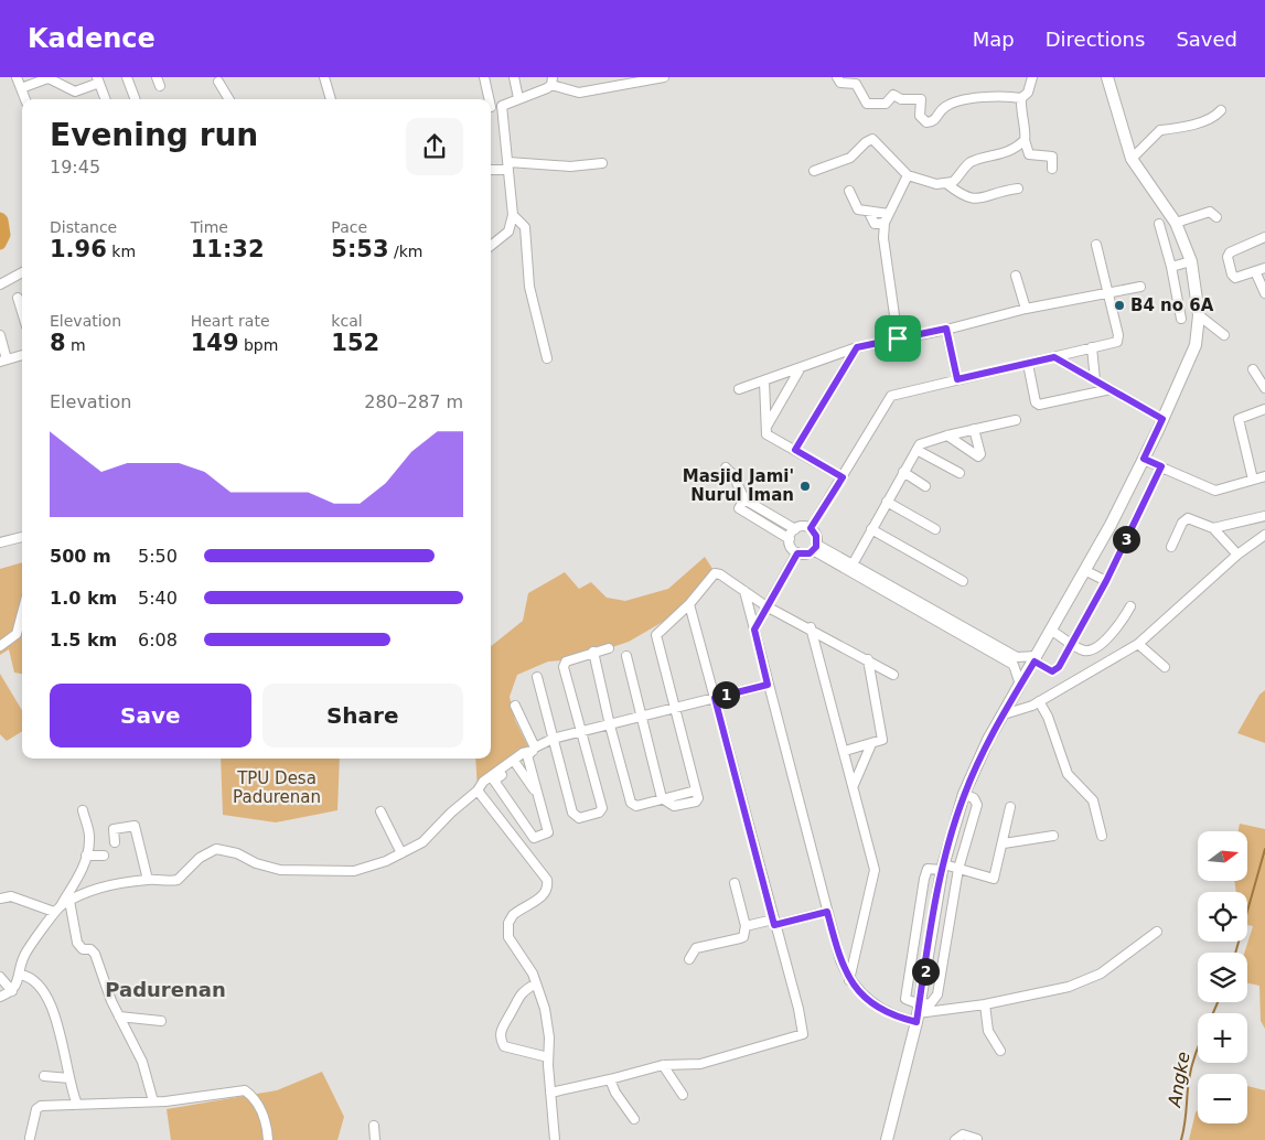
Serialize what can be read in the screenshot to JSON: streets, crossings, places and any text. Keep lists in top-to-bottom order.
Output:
{
  "districts": ["Padurenan"],
  "water": ["Angke"],
  "parks": ["TPU Desa Padurenan"],
  "places": ["B4 no 6A", "Masjid Jami' Nurul Iman"],
  "north": "right",
  "page": {
    "header": "Kadence",
    "nav": ["Map", "Directions", "Saved"],
    "heading": ["Evening run", "19:45"],
    "stats": [
      ["Distance", "1.96 km"],
      ["Time", "11:32"],
      ["Pace", "5:53 /km"],
      ["Elevation", "8 m"],
      ["Heart rate", "149 bpm"],
      ["kcal", "152"]
    ],
    "chart": ["Elevation", "280–287 m"],
    "pins": ["3", "1", "2"],
    "list": [
      {
        "name": "500 m",
        "note": "5:50"
      },
      {
        "name": "1.0 km",
        "note": "5:40"
      },
      {
        "name": "1.5 km",
        "note": "6:08"
      }
    ],
    "buttons": ["Save", "Share"],
    "map_buttons": ["+", "−"]
  }
}
